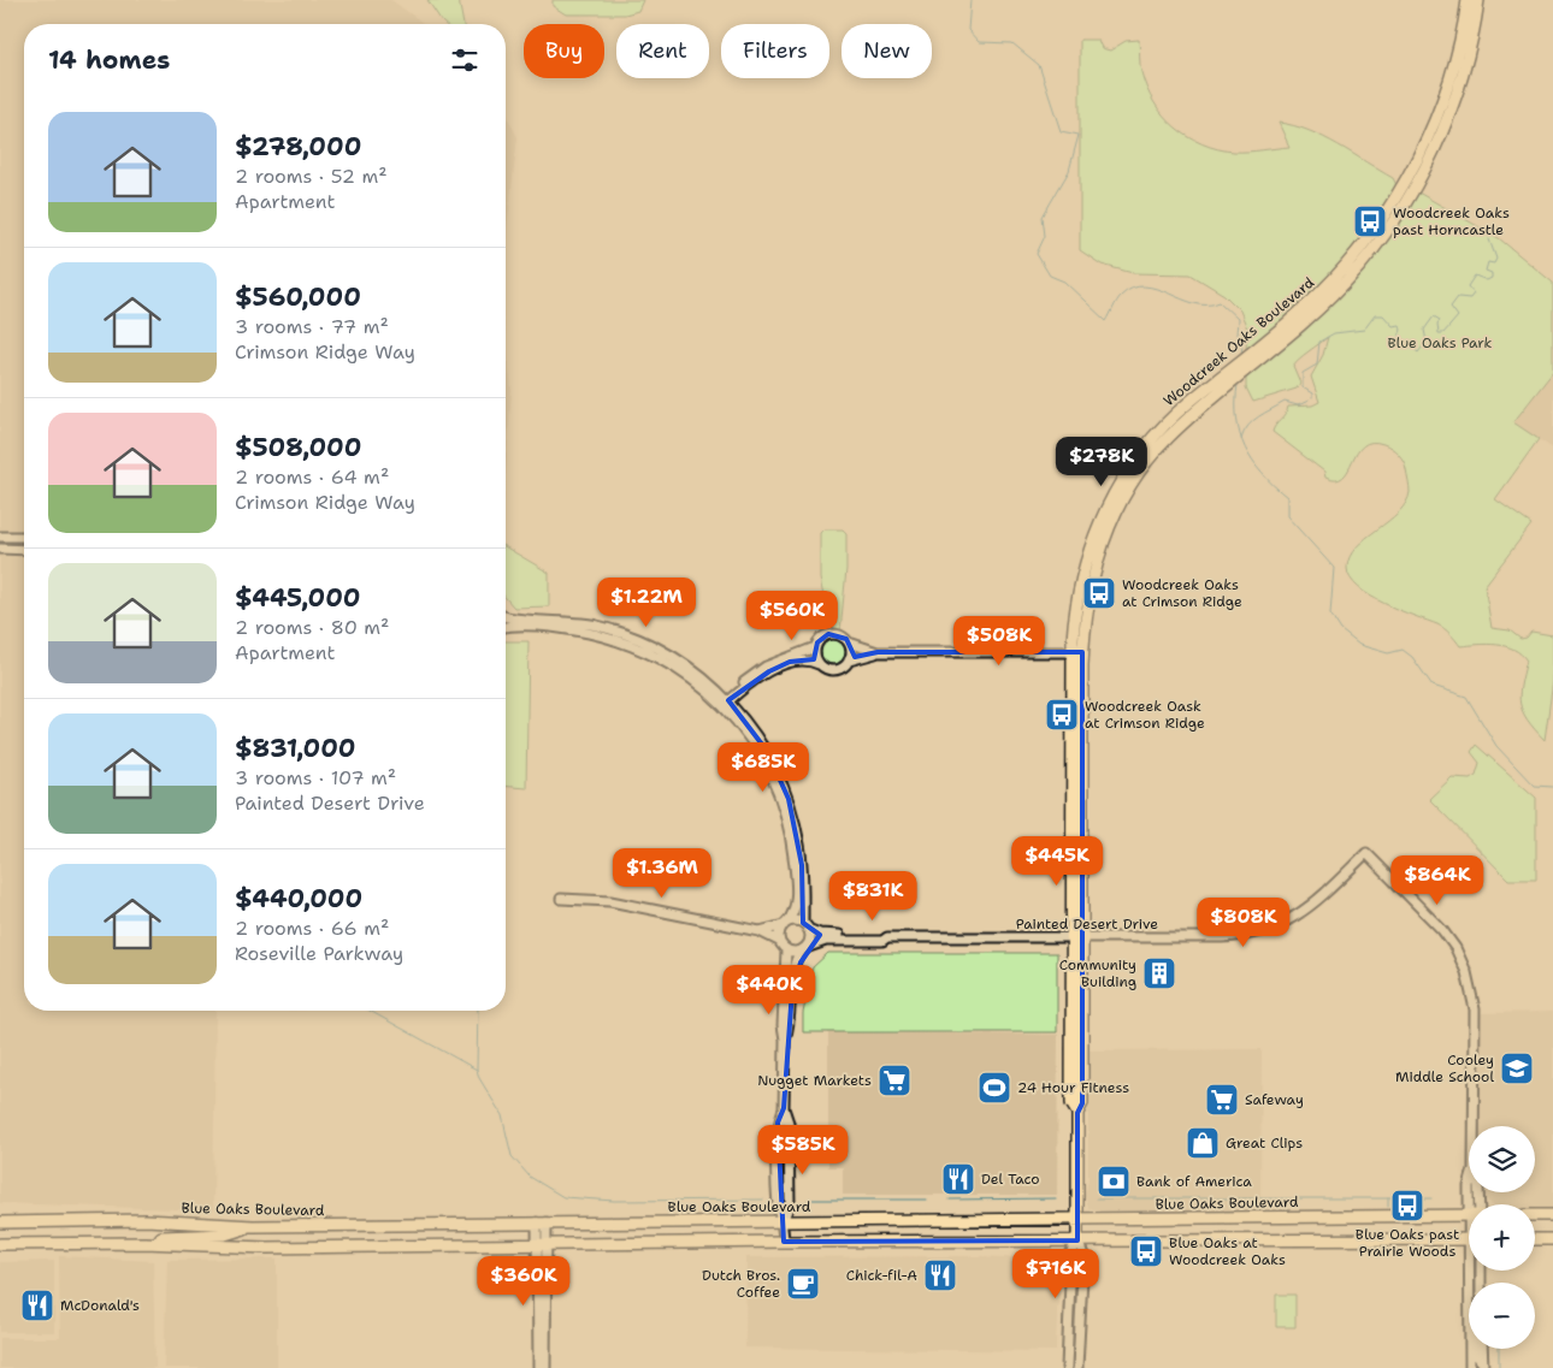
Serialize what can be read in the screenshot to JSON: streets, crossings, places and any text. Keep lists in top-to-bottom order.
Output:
{
  "streets": {
    "main road": ["Woodcreek Oaks Boulevard", "Blue Oaks Boulevard"],
    "street": ["Painted Desert Drive"]
  },
  "crossings": [
    ["Woodcreek Oaks Boulevard", "Painted Desert Drive"],
    ["Woodcreek Oaks Boulevard", "Blue Oaks Boulevard"]
  ],
  "parks": ["Blue Oaks Park"],
  "places": {
    "bus stop": [
      "Woodcreek Oaks past Horncastle",
      "Woodcreek Oaks at Crimson Ridge",
      "Woodcreek Oask at Crimson Ridge",
      "Blue Oaks past Prairie Woods",
      "Blue Oaks at Woodcreek Oaks"
    ],
    "building": ["Community Building"],
    "school or university": ["Cooley Middle School"],
    "supermarket": ["Nugget Markets", "Safeway"],
    "sports": ["24 Hour Fitness"],
    "shop": ["Great Clips"],
    "restaurant": ["Del Taco", "Chick-fil-A", "McDonald's"],
    "bank": ["Bank of America"],
    "cafe": ["Dutch Bros. Coffee"]
  },
  "page": {
    "chip": [
      "Buy",
      "Rent",
      "Filters",
      "New"
    ],
    "heading": "14 homes",
    "list": [
      {
        "name": "$278,000",
        "note": "2 rooms · 52 m² · Apartment"
      },
      {
        "name": "$560,000",
        "note": "3 rooms · 77 m² · Crimson Ridge Way"
      },
      {
        "name": "$508,000",
        "note": "2 rooms · 64 m² · Crimson Ridge Way"
      },
      {
        "name": "$445,000",
        "note": "2 rooms · 80 m² · Apartment"
      },
      {
        "name": "$831,000",
        "note": "3 rooms · 107 m² · Painted Desert Drive"
      },
      {
        "name": "$440,000",
        "note": "2 rooms · 66 m² · Roseville Parkway"
      }
    ],
    "price": [
      "$278K",
      "$1.22M",
      "$560K",
      "$508K",
      "$685K",
      "$445K",
      "$1.36M",
      "$864K",
      "$831K",
      "$808K",
      "$440K",
      "$585K",
      "$716K",
      "$360K"
    ],
    "map_buttons": ["+", "−"]
  }
}
